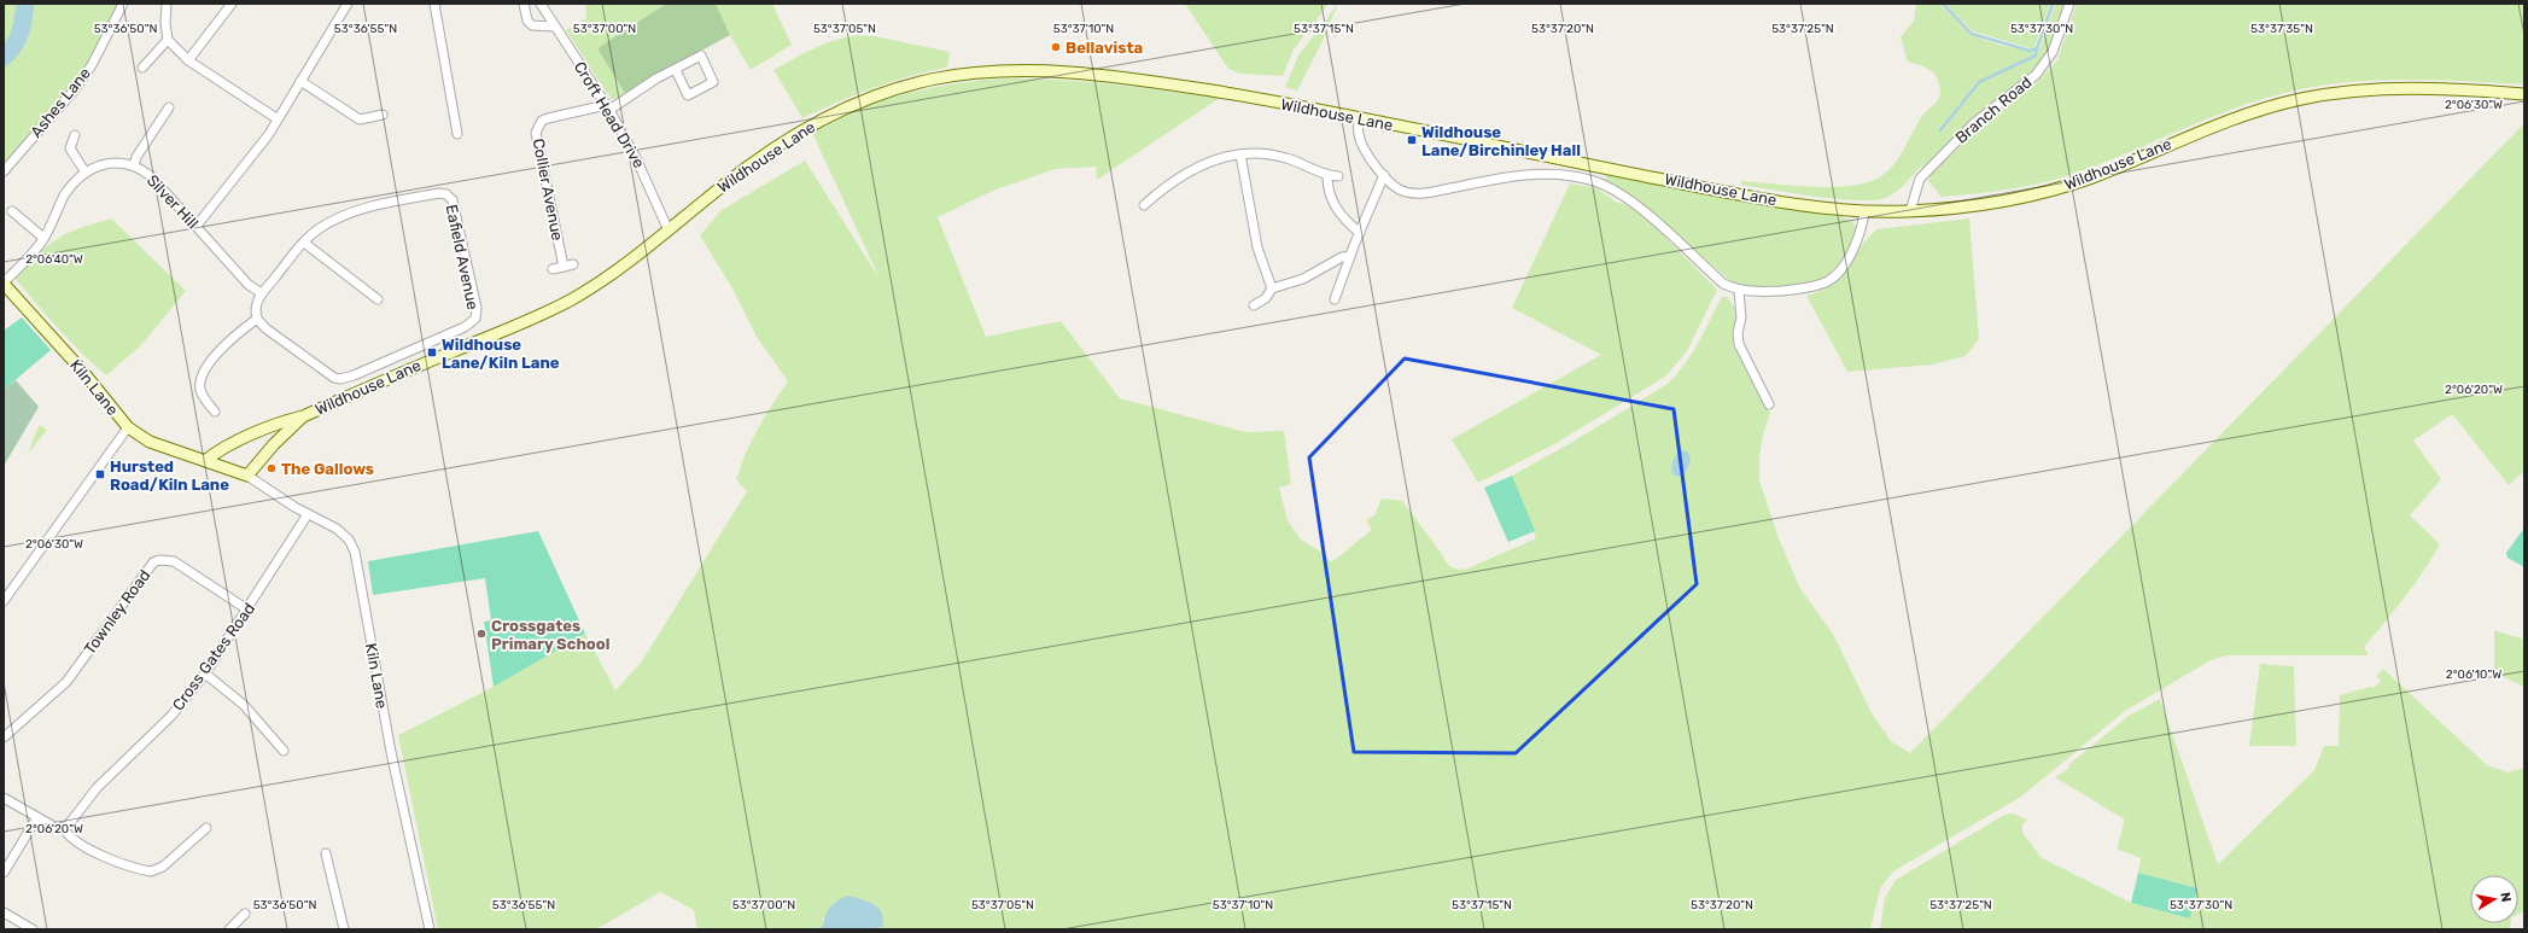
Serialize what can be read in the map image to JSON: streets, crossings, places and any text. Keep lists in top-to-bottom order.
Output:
{
  "streets": {
    "main road": ["Wildhouse Lane", "Kiln Lane"],
    "street": [
      "Ashes Lane",
      "Branch Road",
      "Croft Head Drive",
      "Collier Avenue",
      "Silver Hill",
      "Eafield Avenue",
      "Townley Road",
      "Cross Gates Road"
    ]
  },
  "crossings": [
    ["Branch Road", "Wildhouse Lane"],
    ["Croft Head Drive", "Wildhouse Lane"],
    ["Croft Head Drive", "Collier Avenue"],
    ["Wildhouse Lane", "Kiln Lane"],
    ["Silver Hill", "Eafield Avenue"],
    ["Silver Hill", "Kiln Lane"],
    ["Kiln Lane", "Cross Gates Road"],
    ["Townley Road", "Cross Gates Road"]
  ],
  "places": {
    "other": ["Bellavista", "The Gallows", "Crossgates Primary School"],
    "transit": ["Wildhouse Lane/Birchinley Hall", "Wildhouse Lane/Kiln Lane", "Hursted Road/Kiln Lane"]
  },
  "north": "right",
  "coordinates": [
    "53°36'50\"N",
    "53°36'55\"N",
    "53°37'00\"N",
    "53°37'05\"N",
    "53°37'10\"N",
    "53°37'15\"N",
    "53°37'20\"N",
    "53°37'25\"N",
    "53°37'30\"N",
    "53°37'35\"N",
    "2°06'30\"W",
    "2°06'40\"W",
    "2°06'20\"W",
    "2°06'10\"W"
  ]
}
